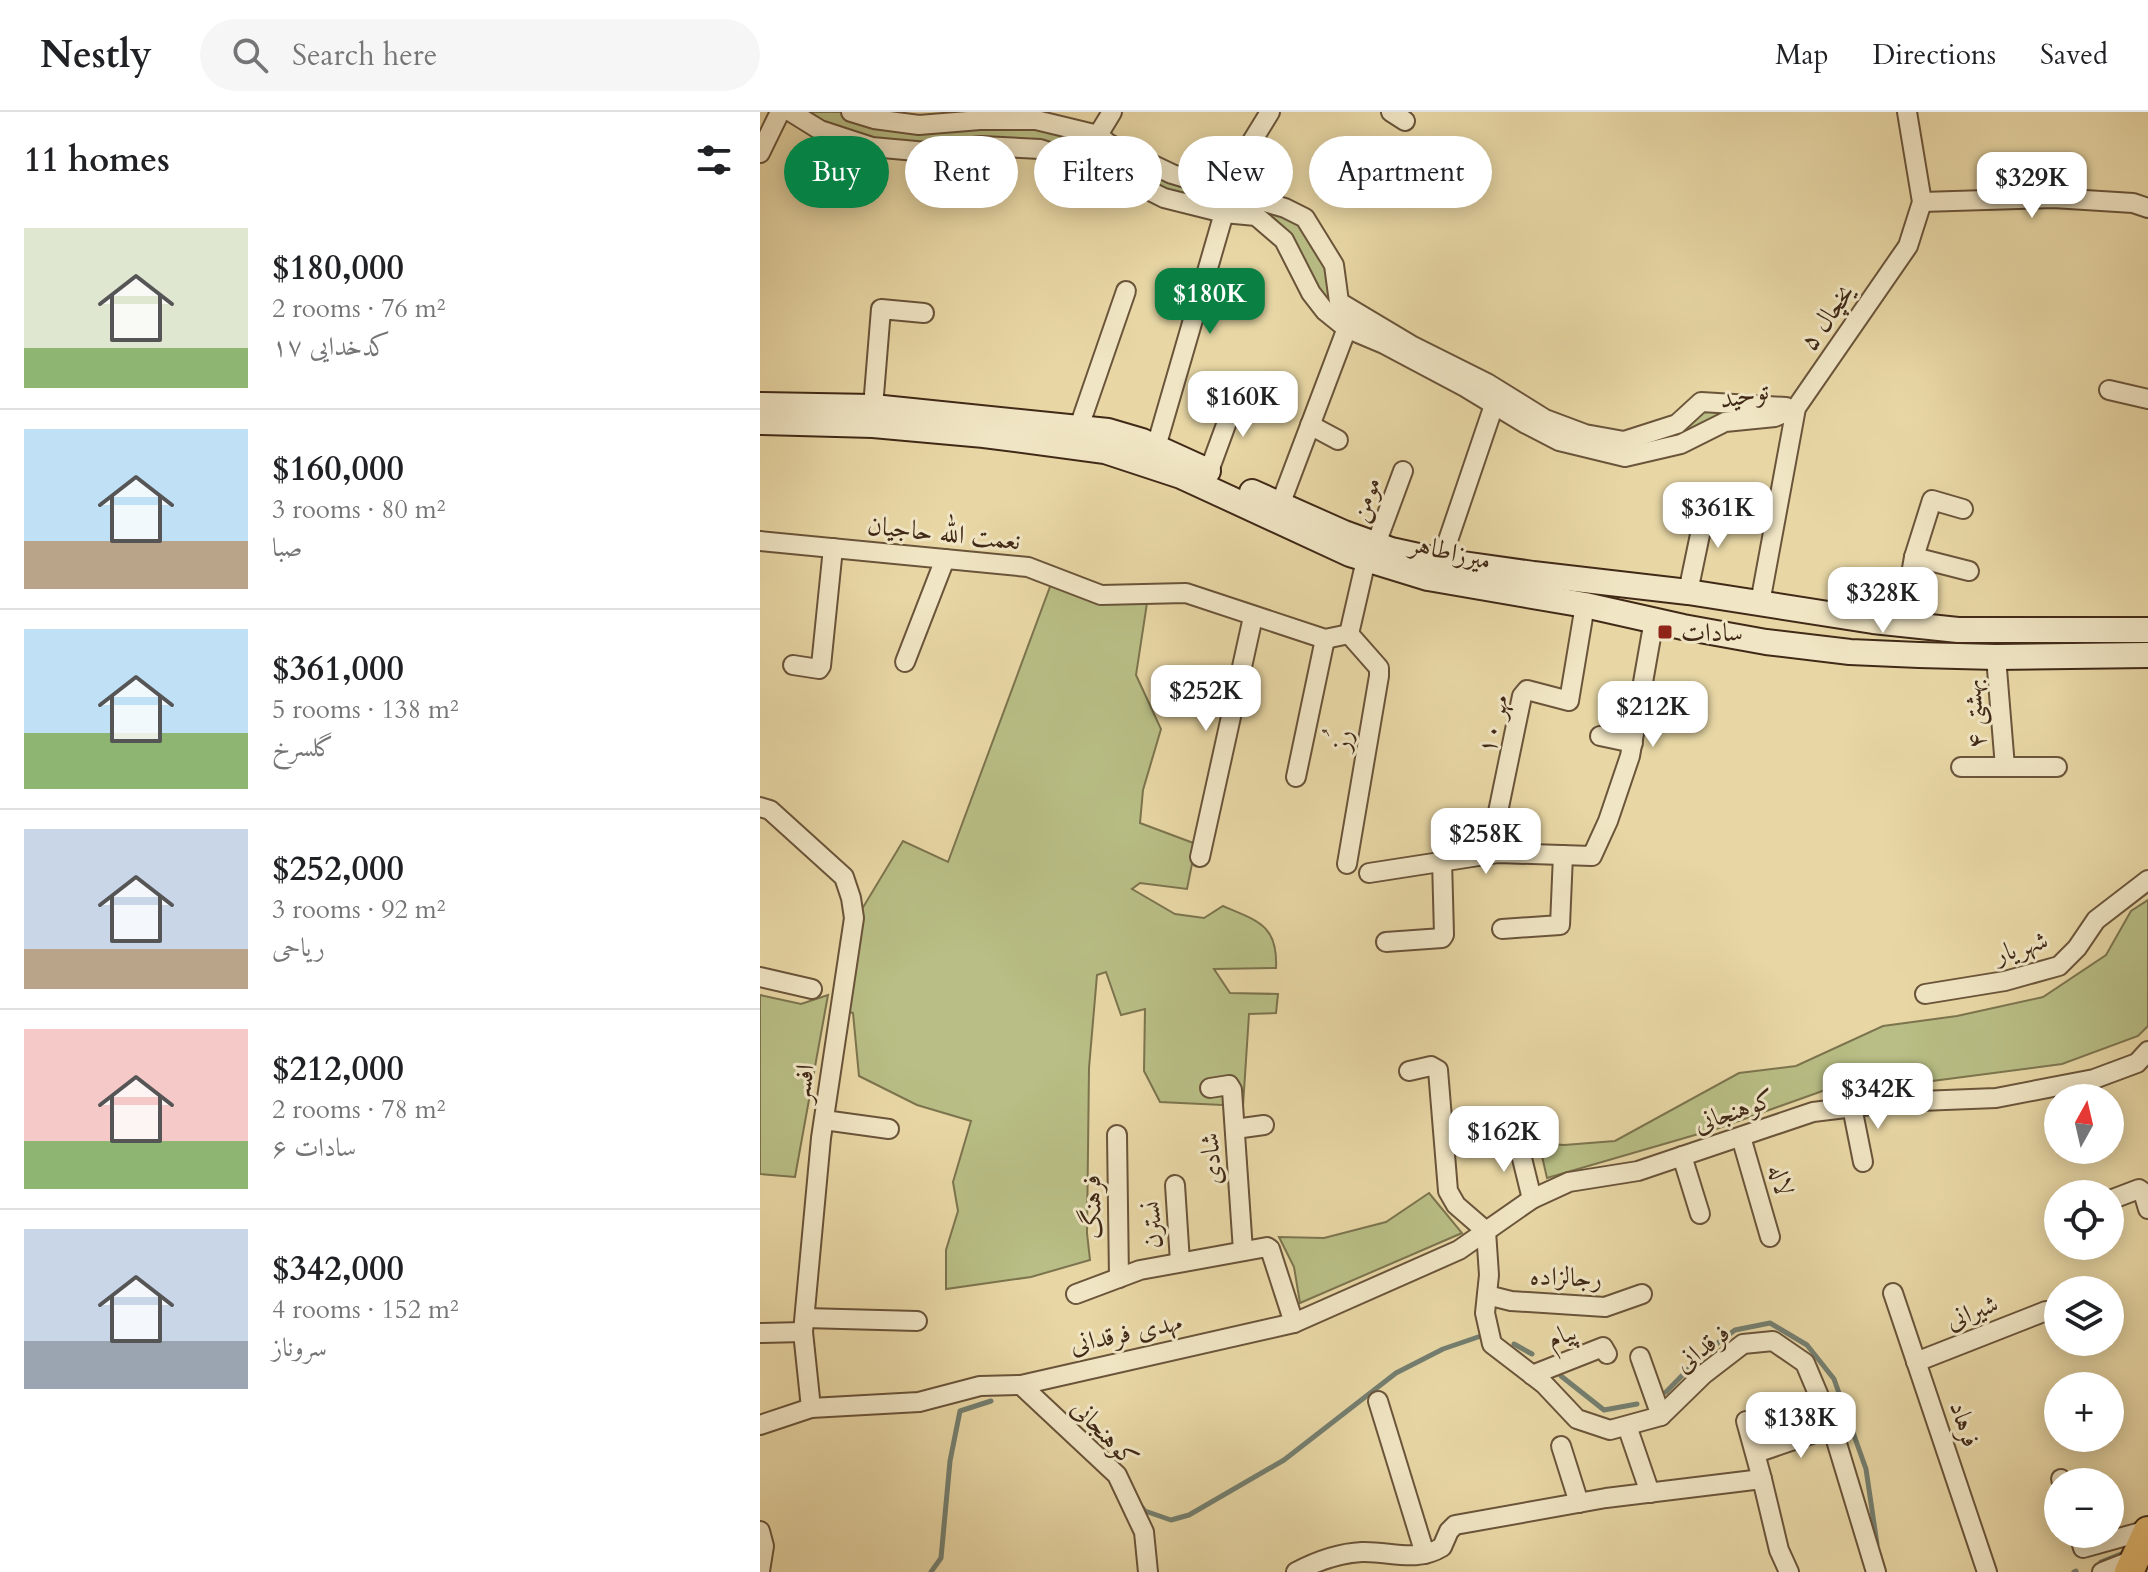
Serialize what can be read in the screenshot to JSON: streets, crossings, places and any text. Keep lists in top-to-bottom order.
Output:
{
  "streets": {
    "main road": ["میرزاطاهر"],
    "street": [
      "یخچال ۵",
      "توحید",
      "مومن",
      "نعمت الله حاجیان",
      "بهشتی ۴",
      "مهر ۱۰",
      "رُز",
      "شهریار",
      "افسر",
      "کوهنجانی",
      "شادی",
      "لاله",
      "فرهنگ",
      "نسترن",
      "رجالزاده",
      "شیرانی",
      "مهدی فرقدانی",
      "پیام",
      "فرقدانی",
      "فرهاد"
    ]
  },
  "crossings": [
    ["یخچال ۵", "توحید"],
    ["یخچال ۵", "میرزاطاهر"],
    ["مومن", "نعمت الله حاجیان"],
    ["مومن", "میرزاطاهر"],
    ["مومن", "رُز"],
    ["نعمت الله حاجیان", "رُز"],
    ["میرزاطاهر", "بهشتی ۴"],
    ["میرزاطاهر", "مهر ۱۰"],
    ["افسر", "مهدی فرقدانی"],
    ["کوهنجانی", "لاله"],
    ["کوهنجانی", "مهدی فرقدانی"],
    ["رجالزاده", "فرقدانی"],
    ["شیرانی", "فرهاد"],
    ["پیام", "فرقدانی"]
  ],
  "places": {
    "transit": ["سادات"]
  },
  "north": "top",
  "page": {
    "header": "Nestly",
    "search": "Search here",
    "nav": ["Map", "Directions", "Saved"],
    "heading": "11 homes",
    "chip": [
      "Buy",
      "Rent",
      "Filters",
      "New",
      "Apartment"
    ],
    "price": [
      "$329K",
      "$180K",
      "$160K",
      "$361K",
      "$328K",
      "$252K",
      "$212K",
      "$258K",
      "$342K",
      "$162K",
      "$138K"
    ],
    "list": [
      {
        "name": "$180,000",
        "note": "2 rooms · 76 m² · کدخدایی ۱۷"
      },
      {
        "name": "$160,000",
        "note": "3 rooms · 80 m² · صبا"
      },
      {
        "name": "$361,000",
        "note": "5 rooms · 138 m² · گلسرخ"
      },
      {
        "name": "$252,000",
        "note": "3 rooms · 92 m² · ریاحی"
      },
      {
        "name": "$212,000",
        "note": "2 rooms · 78 m² · سادات ۶"
      },
      {
        "name": "$342,000",
        "note": "4 rooms · 152 m² · سروناز"
      }
    ],
    "map_buttons": ["+", "−"]
  }
}
